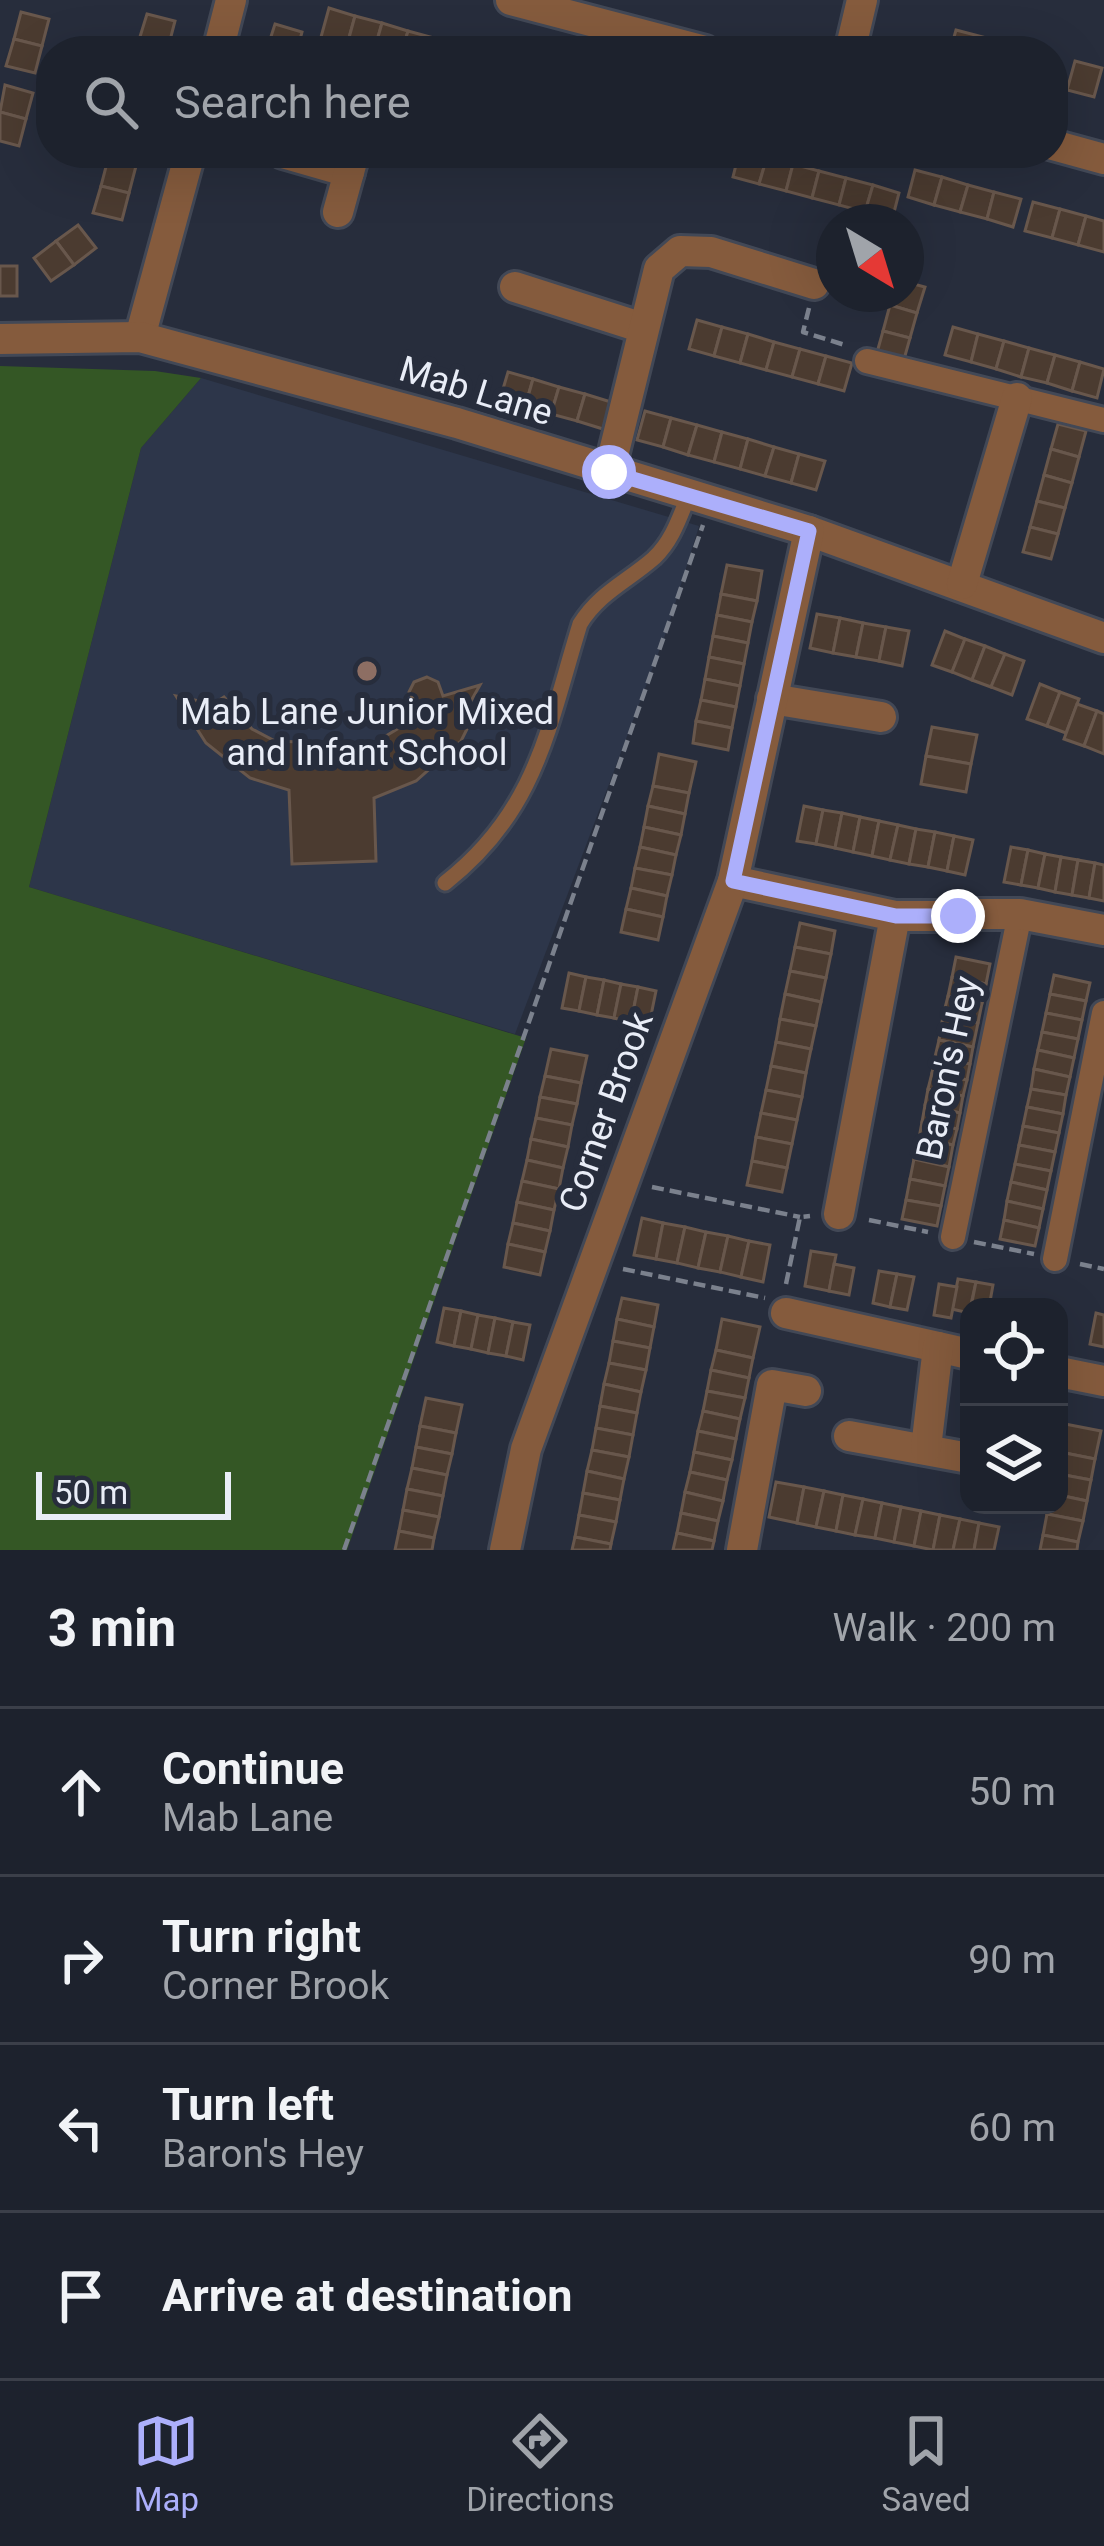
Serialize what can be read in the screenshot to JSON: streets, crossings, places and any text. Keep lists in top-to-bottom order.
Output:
{
  "streets": {
    "street": ["Mab Lane", "Baron's Hey", "Corner Brook"]
  },
  "crossings": [
    ["Mab Lane", "Corner Brook"]
  ],
  "places": ["Mab Lane Junior Mixed and Infant School"],
  "scale_bar": "50 m",
  "north": "bottom right",
  "page": {
    "search": "Search here",
    "scale": "50 m",
    "heading": ["3 min", "Walk · 200 m"],
    "list": [
      ["Continue", "Mab Lane", "50 m"],
      ["Turn right", "Corner Brook", "90 m"],
      ["Turn left", "Baron's Hey", "60 m"],
      "Arrive at destination"
    ],
    "nav": ["Map", "Directions", "Saved"]
  }
}
